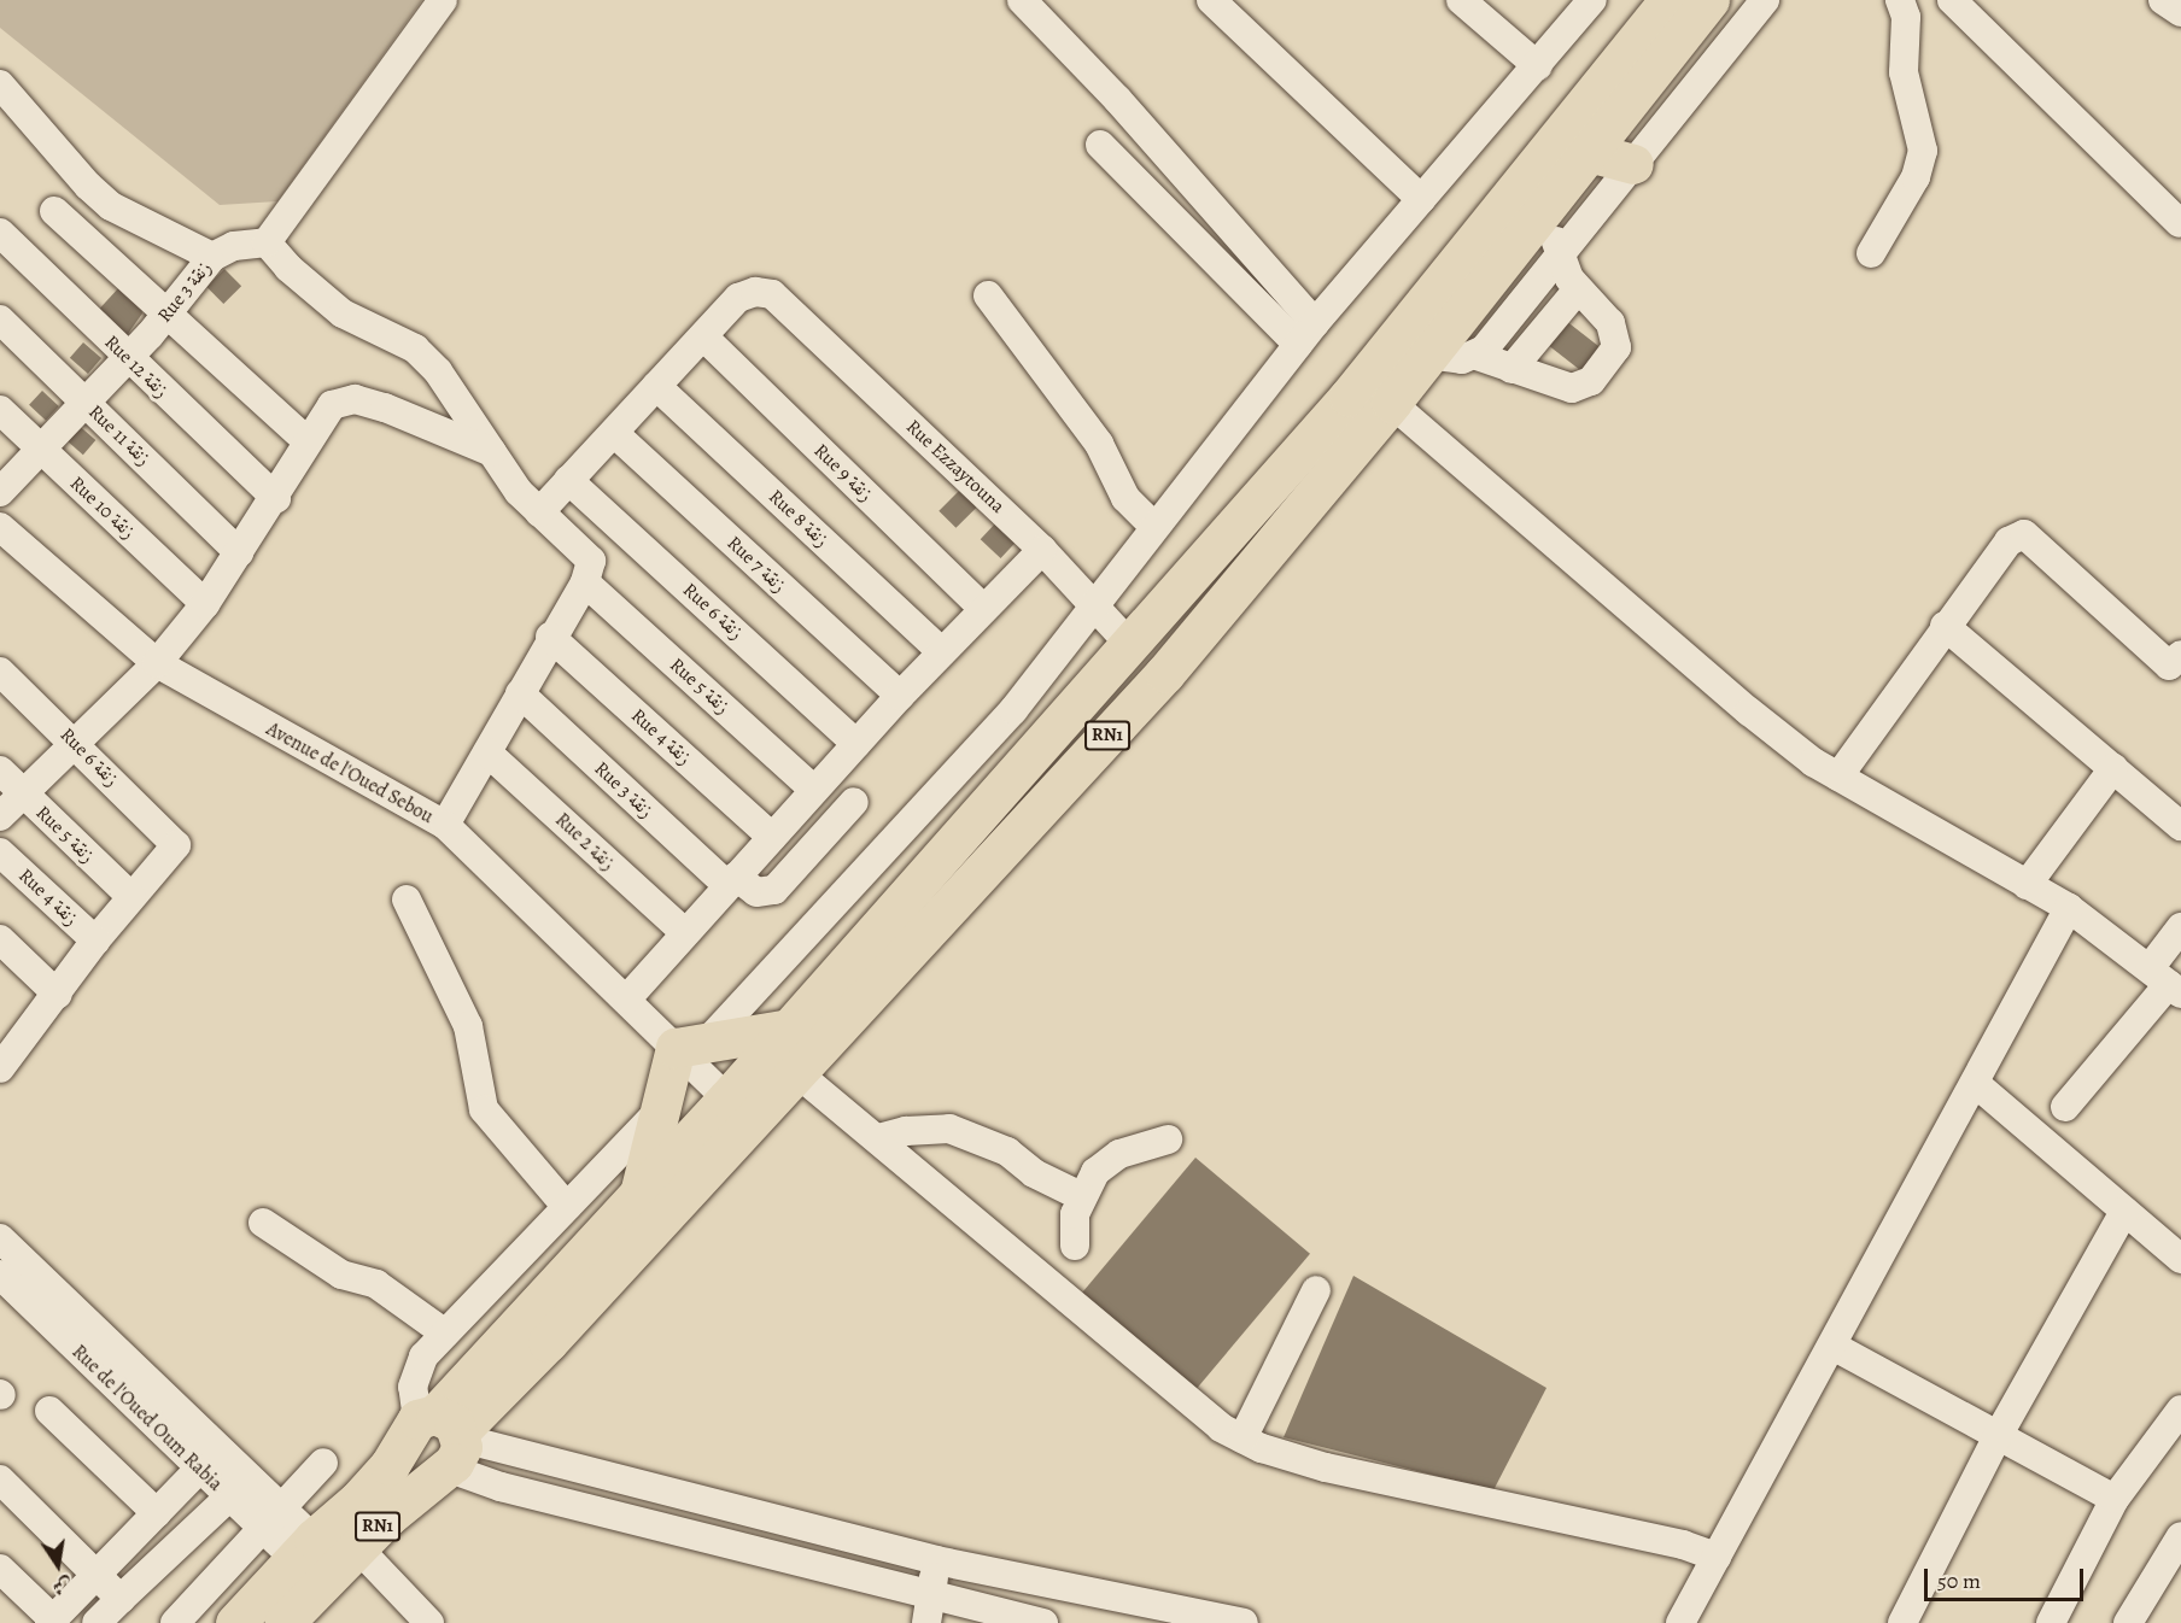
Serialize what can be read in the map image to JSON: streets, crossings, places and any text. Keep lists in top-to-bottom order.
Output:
{
  "streets": {
    "highway": ["RN1"],
    "street": [
      "Rue 3 زنقة",
      "Rue 12 زنقة",
      "Rue 11 زنقة",
      "Rue Ezzaytouna",
      "Rue 9 زنقة",
      "Rue 10 زنقة",
      "Rue 8 زنقة",
      "Rue 7 زنقة",
      "Rue 6 زنقة",
      "Rue 5 زنقة",
      "Rue 4 زنقة",
      "Avenue de l'Oued Sebou",
      "Rue 2 زنقة",
      "Rue de l'Oued Oum Rabia"
    ]
  },
  "crossings": [
    ["Rue 3 زنقة", "Rue 12 زنقة"],
    ["Rue 3 زنقة", "Rue 11 زنقة"],
    ["Rue 3 زنقة", "Rue 10 زنقة"],
    ["Rue Ezzaytouna", "Rue 9 زنقة"],
    ["Rue Ezzaytouna", "RN1"],
    ["Rue 6 زنقة", "Rue 5 زنقة"],
    ["RN1", "Avenue de l'Oued Sebou"],
    ["RN1", "Rue de l'Oued Oum Rabia"]
  ],
  "scale_bar": "50 m",
  "north": "bottom"
}
